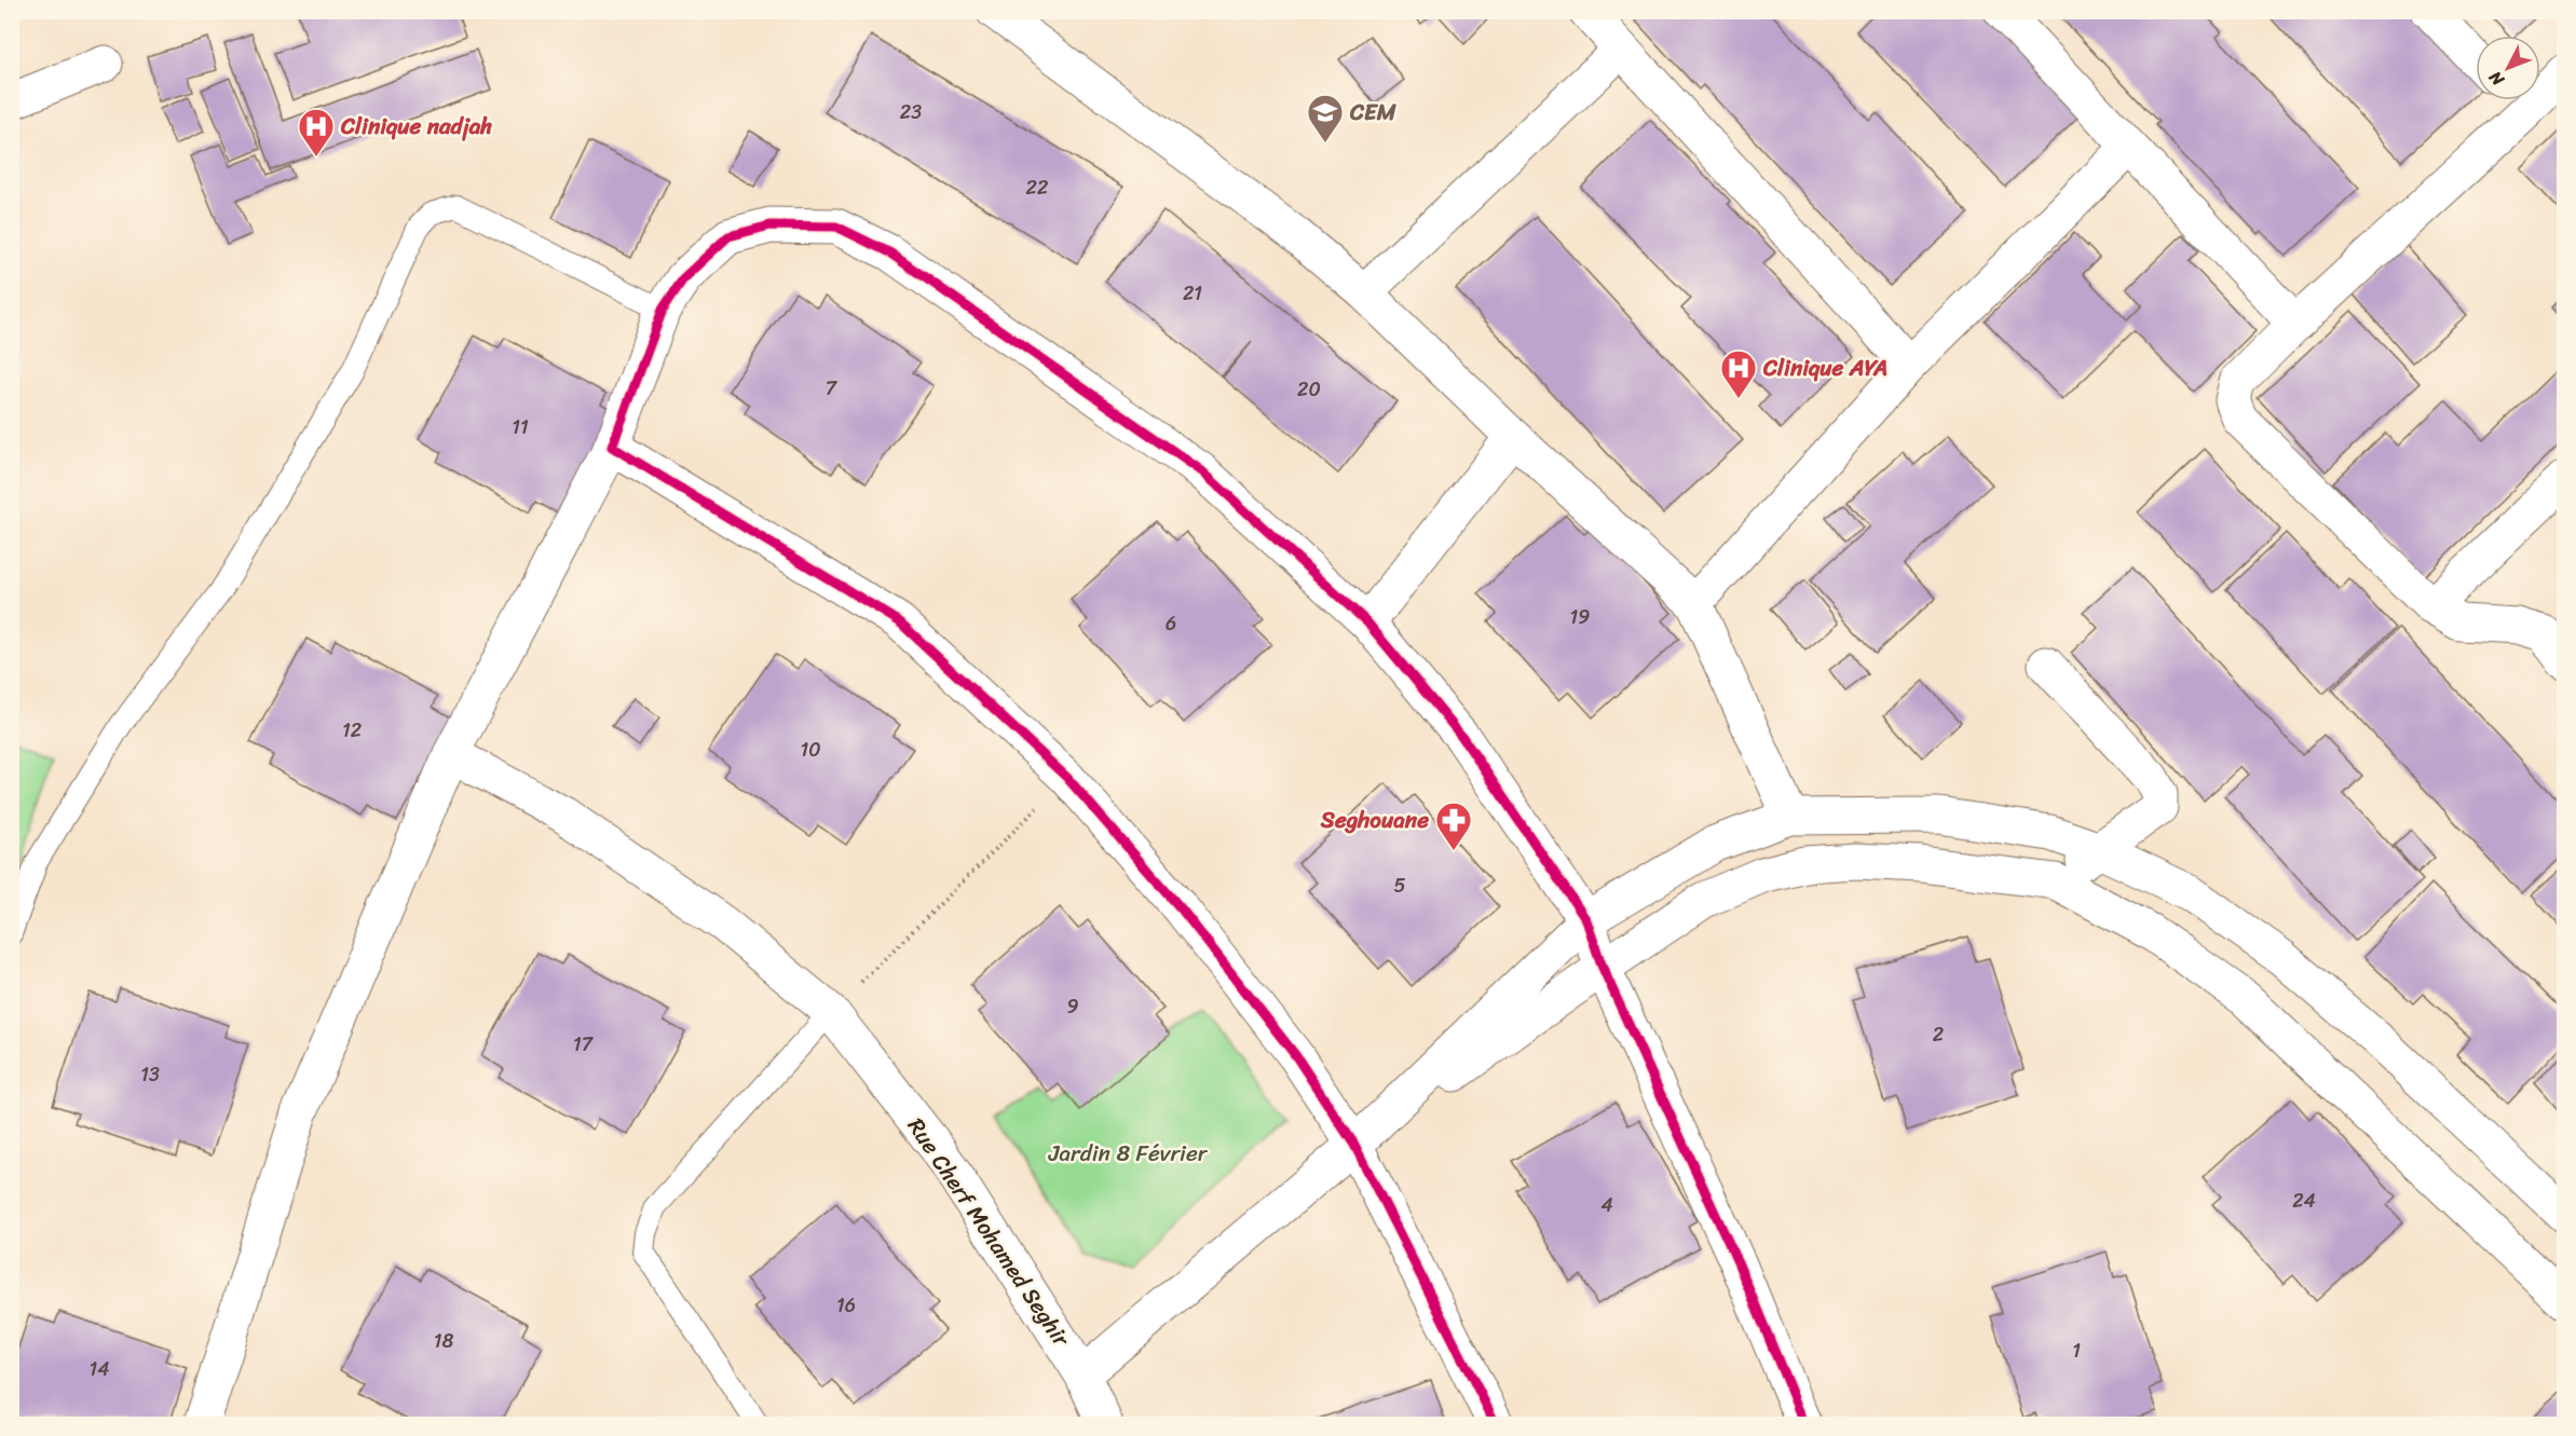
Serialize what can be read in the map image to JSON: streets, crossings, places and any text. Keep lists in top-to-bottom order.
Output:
{
  "streets": {
    "street": ["Rue Cherf Mohamed Seghir"]
  },
  "parks": ["Jardin 8 Février"],
  "places": {
    "school or university": ["CEM"],
    "hospital": ["Clinique nadjah", "Clinique AYA"],
    "pharmacy": ["Seghouane"]
  },
  "house_numbers": [
    "23",
    "22",
    "21",
    "7",
    "20",
    "11",
    "19",
    "6",
    "12",
    "10",
    "5",
    "9",
    "2",
    "17",
    "13",
    "24",
    "4",
    "16",
    "18",
    "1",
    "14"
  ],
  "north": "bottom left"
}
